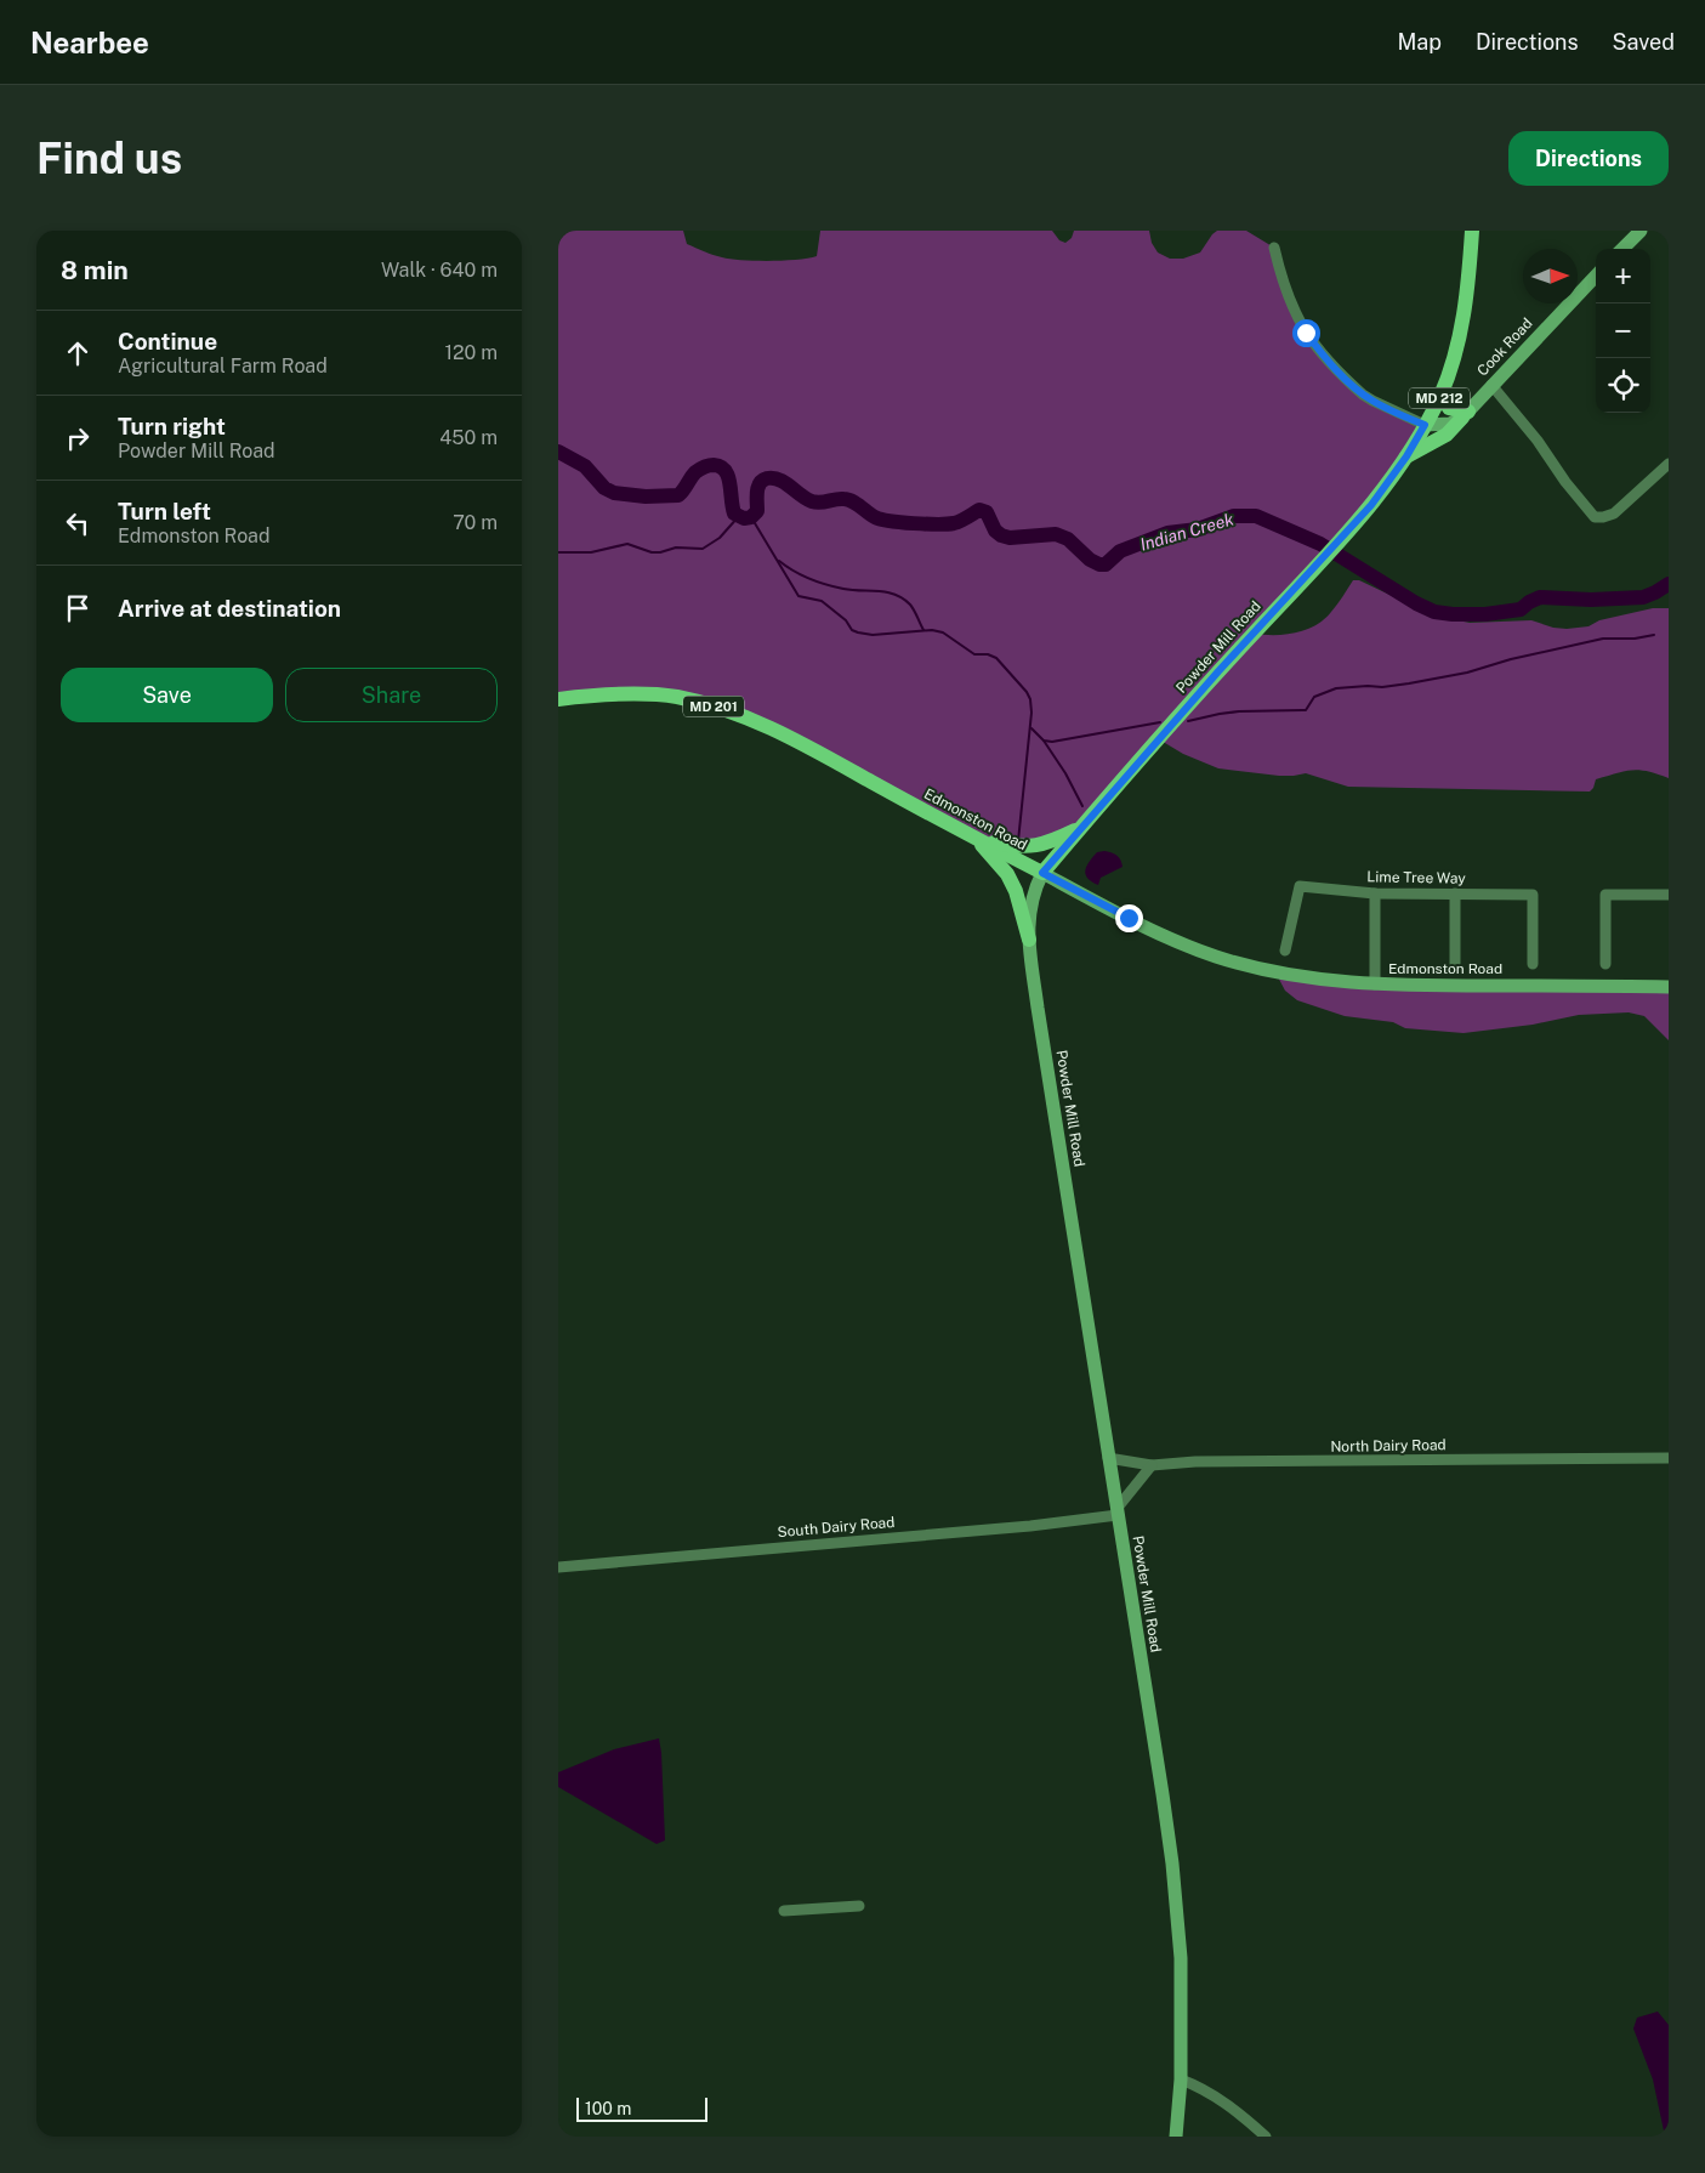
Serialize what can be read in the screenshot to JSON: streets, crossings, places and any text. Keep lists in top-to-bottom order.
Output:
{
  "streets": {
    "main road": [
      "Cook Road",
      "MD 212",
      "Powder Mill Road",
      "MD 201",
      "Edmonston Road"
    ],
    "street": ["Lime Tree Way", "North Dairy Road", "South Dairy Road"]
  },
  "crossings": [
    ["Powder Mill Road", "Edmonston Road"],
    ["Powder Mill Road", "North Dairy Road"],
    ["Powder Mill Road", "South Dairy Road"]
  ],
  "water": ["Indian Creek"],
  "scale_bar": "100 m",
  "north": "right",
  "page": {
    "header": "Nearbee",
    "nav": ["Map", "Directions", "Saved"],
    "buttons": [
      "Directions",
      ["Save", "Share"]
    ],
    "title": "Find us",
    "heading": ["8 min", "Walk · 640 m"],
    "map_buttons": ["+", "−"],
    "list": [
      ["Continue", "Agricultural Farm Road", "120 m"],
      ["Turn right", "Powder Mill Road", "450 m"],
      ["Turn left", "Edmonston Road", "70 m"],
      "Arrive at destination"
    ],
    "scale": "100 m"
  }
}
